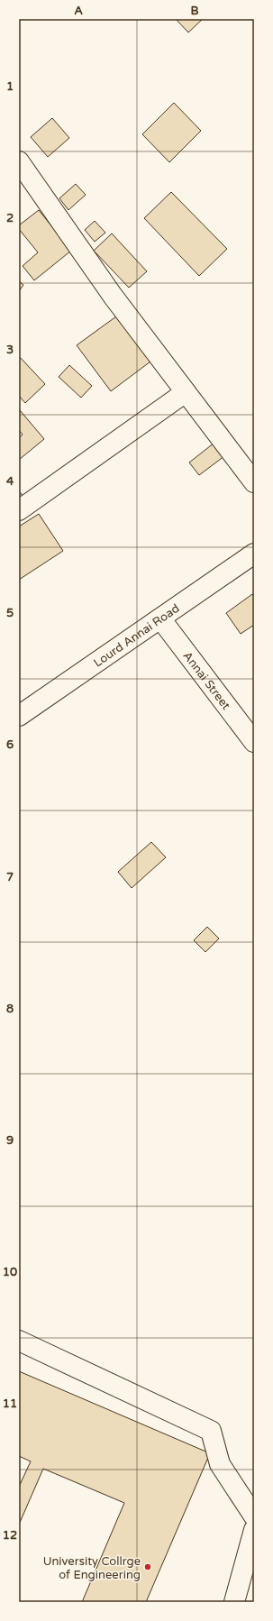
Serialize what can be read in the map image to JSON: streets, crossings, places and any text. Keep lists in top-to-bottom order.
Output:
{
  "streets": {
    "street": ["Lourd Annai Road", "Annai Street"]
  },
  "crossings": [
    ["Lourd Annai Road", "Annai Street"]
  ],
  "places": ["University Collrge of Engineering"],
  "grid": {
    "columns": ["A", "B"],
    "rows": [
      "1",
      "2",
      "3",
      "4",
      "5",
      "6",
      "7",
      "8",
      "9",
      "10",
      "11",
      "12"
    ]
  }
}
